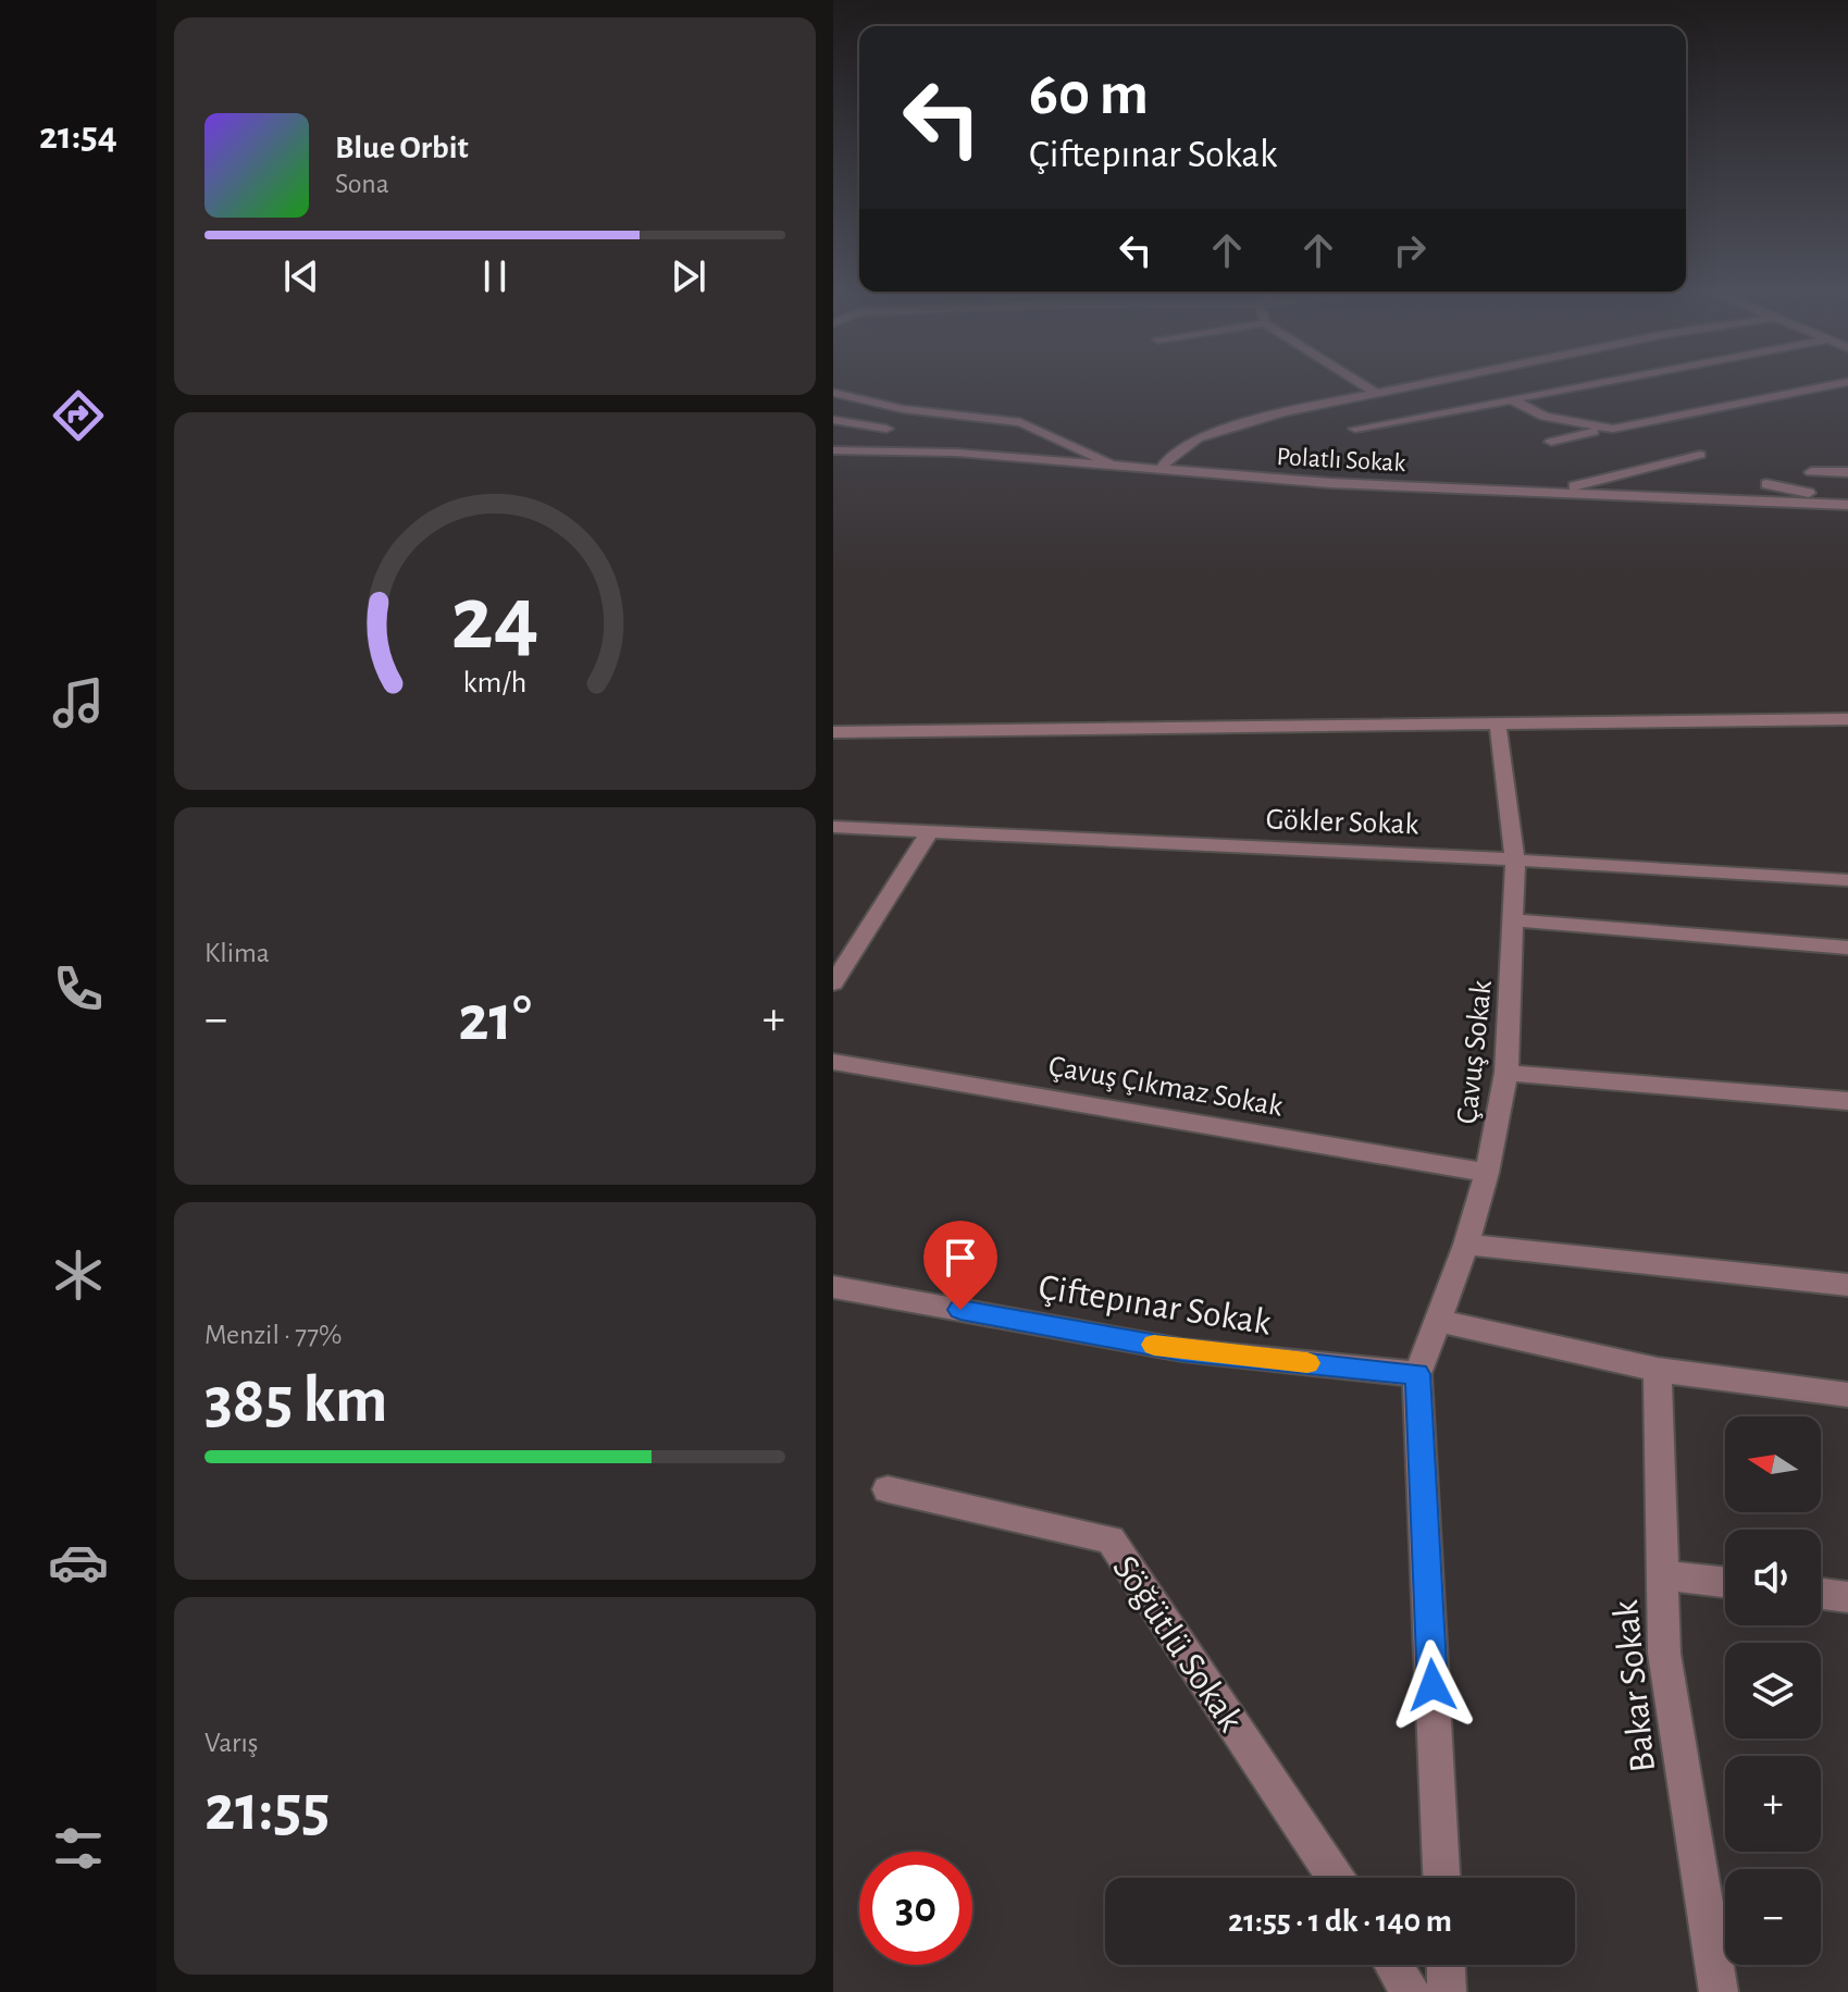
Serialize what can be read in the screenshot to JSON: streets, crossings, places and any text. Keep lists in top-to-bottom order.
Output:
{
  "streets": {
    "street": [
      "Polatlı Sokak",
      "Gökler Sokak",
      "Çavuş Sokak",
      "Çavuş Çıkmaz Sokak",
      "Çiftepınar Sokak",
      "Söğütlü Sokak",
      "Bakar Sokak"
    ]
  },
  "crossings": [
    ["Gökler Sokak", "Çavuş Sokak"],
    ["Çavuş Sokak", "Çavuş Çıkmaz Sokak"],
    ["Çavuş Sokak", "Çiftepınar Sokak"]
  ],
  "north": "left",
  "page": {
    "tabs": "21:54",
    "turn": ["60 m", "Çiftepınar Sokak"],
    "song": ["Blue Orbit", "Sona"],
    "tile": [
      "Klima",
      ["Menzil · 77%", "385 km"],
      ["Varış", "21:55"]
    ],
    "heat": ["−", "21°", "+"],
    "map_buttons": ["+", "−"],
    "limit": "30",
    "trip": "21:55 · 1 dk · 140 m",
    "gauge": ["24", "km/h"]
  }
}
